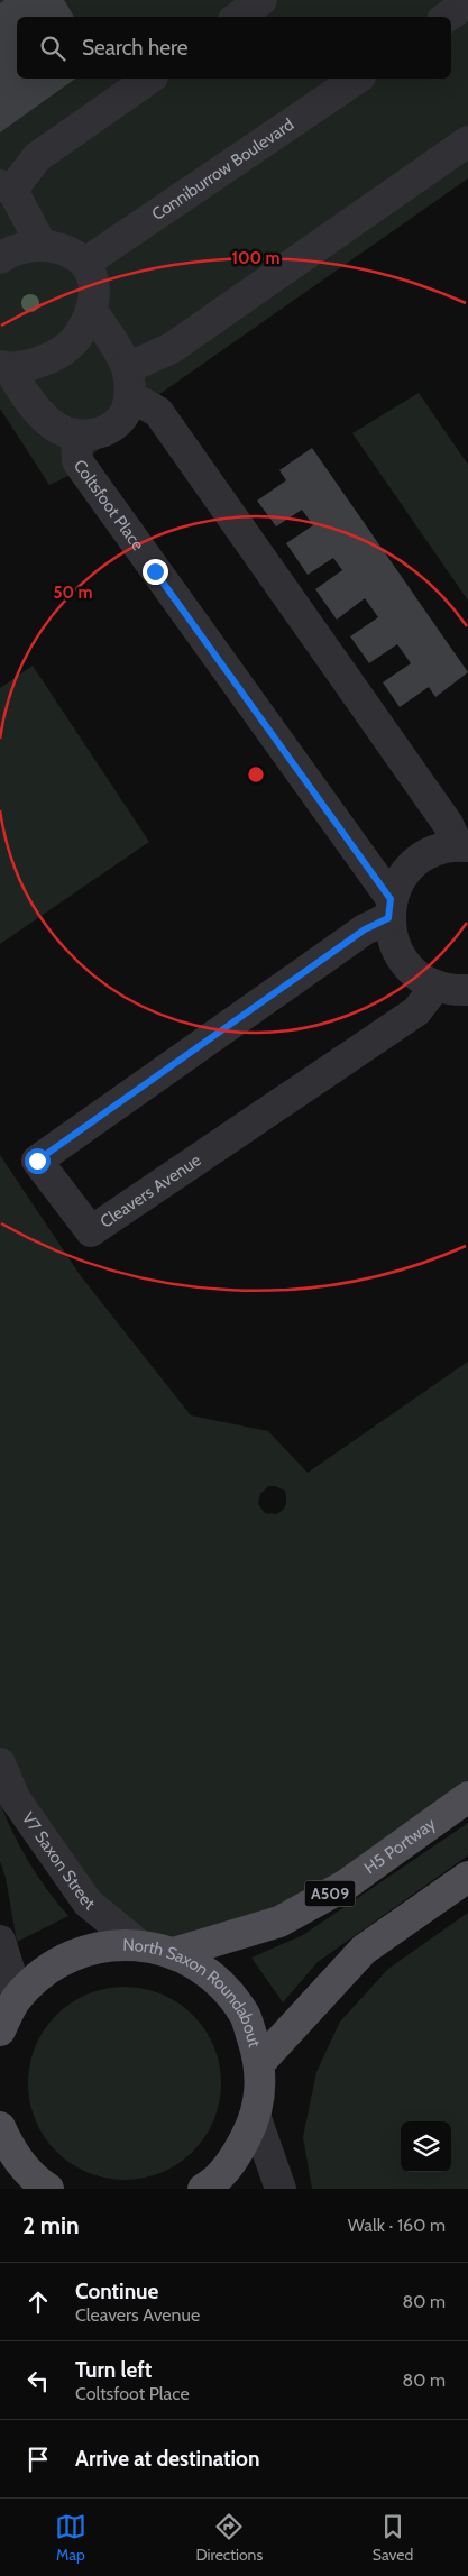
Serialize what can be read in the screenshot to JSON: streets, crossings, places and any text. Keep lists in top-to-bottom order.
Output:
{
  "streets": {
    "main road": ["H5 Portway", "A509", "North Saxon Roundabout"],
    "street": [
      "Conniburrow Boulevard",
      "Coltsfoot Place",
      "Cleavers Avenue",
      "V7 Saxon Street"
    ]
  },
  "crossings": [
    ["Coltsfoot Place", "Cleavers Avenue"],
    ["H5 Portway", "North Saxon Roundabout"],
    ["V7 Saxon Street", "North Saxon Roundabout"]
  ],
  "page": {
    "search": "Search here",
    "heading": ["2 min", "Walk · 160 m"],
    "list": [
      ["Continue", "Cleavers Avenue", "80 m"],
      ["Turn left", "Coltsfoot Place", "80 m"],
      "Arrive at destination"
    ],
    "nav": ["Map", "Directions", "Saved"]
  },
  "rings": ["100 m", "50 m"]
}
